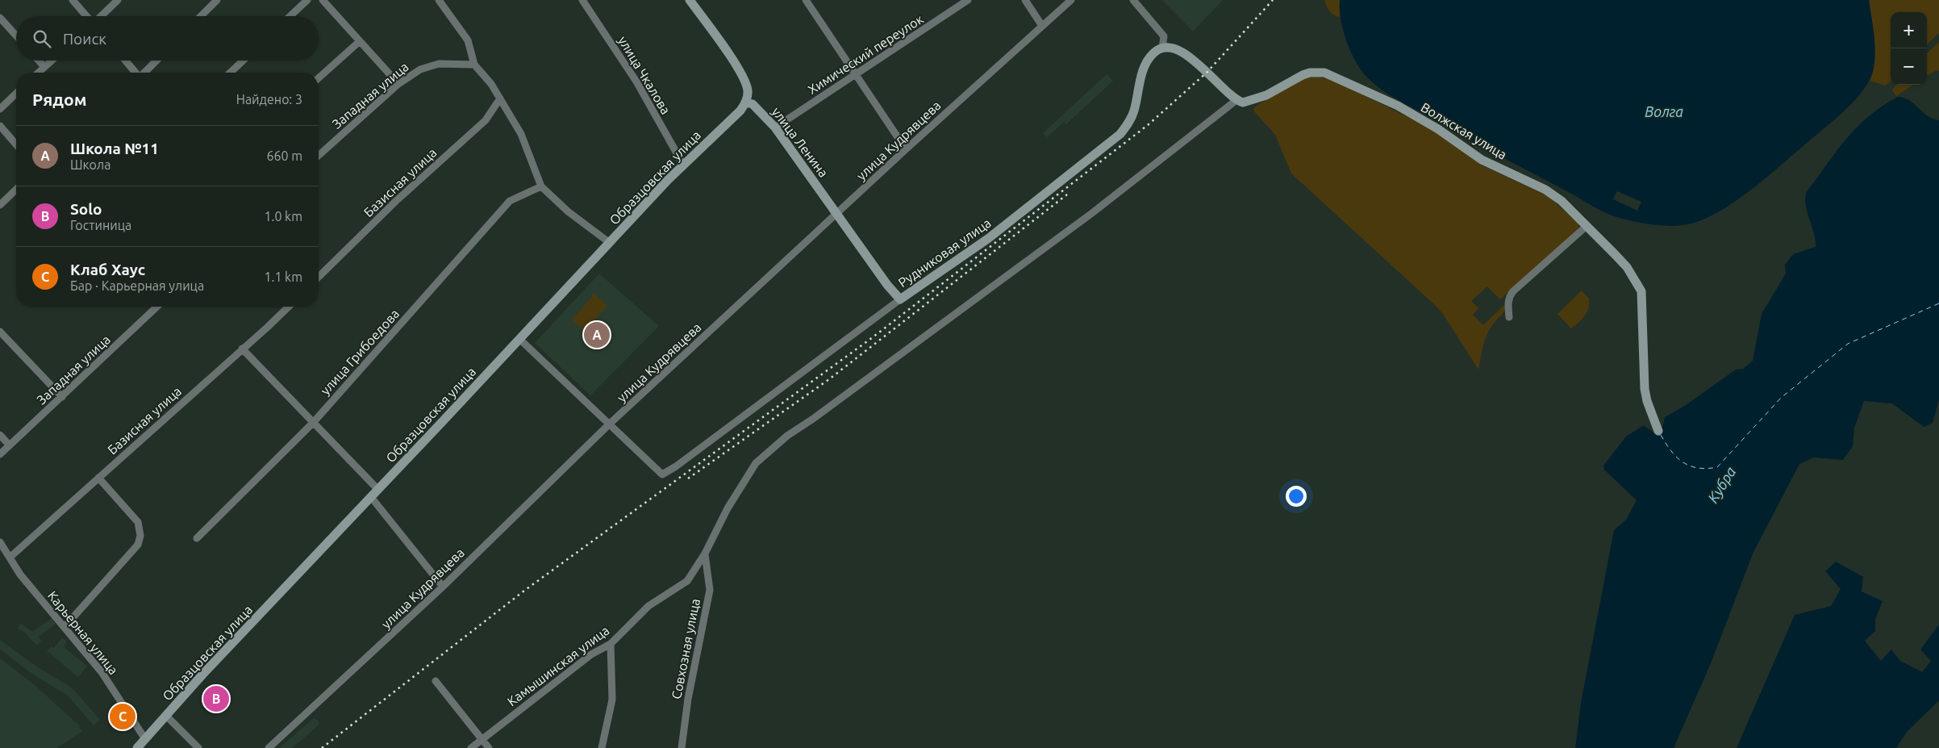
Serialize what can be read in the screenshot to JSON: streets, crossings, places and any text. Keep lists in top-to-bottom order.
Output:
{
  "streets": {
    "street": [
      "Химический переулок",
      "улица Чкалова",
      "Западная улица",
      "Волжская улица",
      "улица Кудрявцева",
      "улица Ленина",
      "Образцовская улица",
      "Базисная улица",
      "Рудниковая улица",
      "улица Грибоедова",
      "Карьерная улица",
      "Совхозная улица",
      "Камышинская улица"
    ]
  },
  "crossings": [
    ["Химический переулок", "улица Ленина"],
    ["улица Чкалова", "Образцовская улица"],
    ["Волжская улица", "Камышинская улица"],
    ["улица Кудрявцева", "улица Ленина"],
    ["улица Кудрявцева", "Рудниковая улица"],
    ["улица Ленина", "Образцовская улица"],
    ["улица Ленина", "Рудниковая улица"],
    ["Образцовская улица", "Карьерная улица"],
    ["Базисная улица", "Карьерная улица"],
    ["Совхозная улица", "Камышинская улица"]
  ],
  "water": ["Волга", "Кубра"],
  "page": {
    "map_buttons": ["+", "−"],
    "search": "Поиск",
    "heading": ["Рядом", "Найдено: 3"],
    "list": [
      {
        "mark": "A",
        "name": "Школа №11",
        "note": "Школа",
        "value": "660 m"
      },
      {
        "mark": "B",
        "name": "Solo",
        "note": "Гостиница",
        "value": "1.0 km"
      },
      {
        "mark": "C",
        "name": "Клаб Хаус",
        "note": "Бар · Карьерная улица",
        "value": "1.1 km"
      }
    ],
    "pins": ["A", "B", "C"]
  }
}
